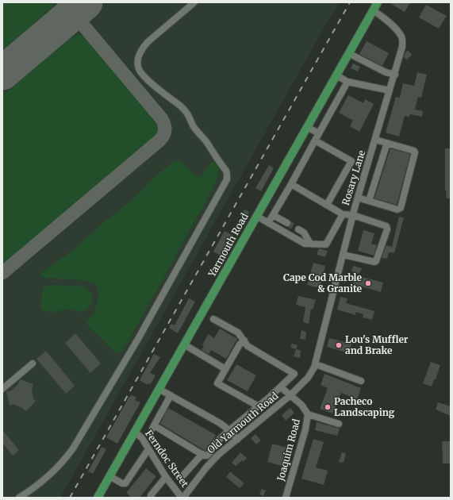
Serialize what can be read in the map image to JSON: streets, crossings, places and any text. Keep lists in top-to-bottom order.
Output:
{
  "streets": {
    "main road": ["Yarmouth Road"],
    "street": [
      "Rosary Lane",
      "Old Yarmouth Road",
      "Joaquim Road",
      "Ferndoc Street"
    ]
  },
  "crossings": [
    ["Rosary Lane", "Yarmouth Road"],
    ["Rosary Lane", "Old Yarmouth Road"],
    ["Yarmouth Road", "Ferndoc Street"],
    ["Old Yarmouth Road", "Joaquim Road"],
    ["Old Yarmouth Road", "Ferndoc Street"]
  ],
  "places": ["Cape Cod Marble & Granite", "Lou's Muffler and Brake", "Pacheco Landscaping"]
}
